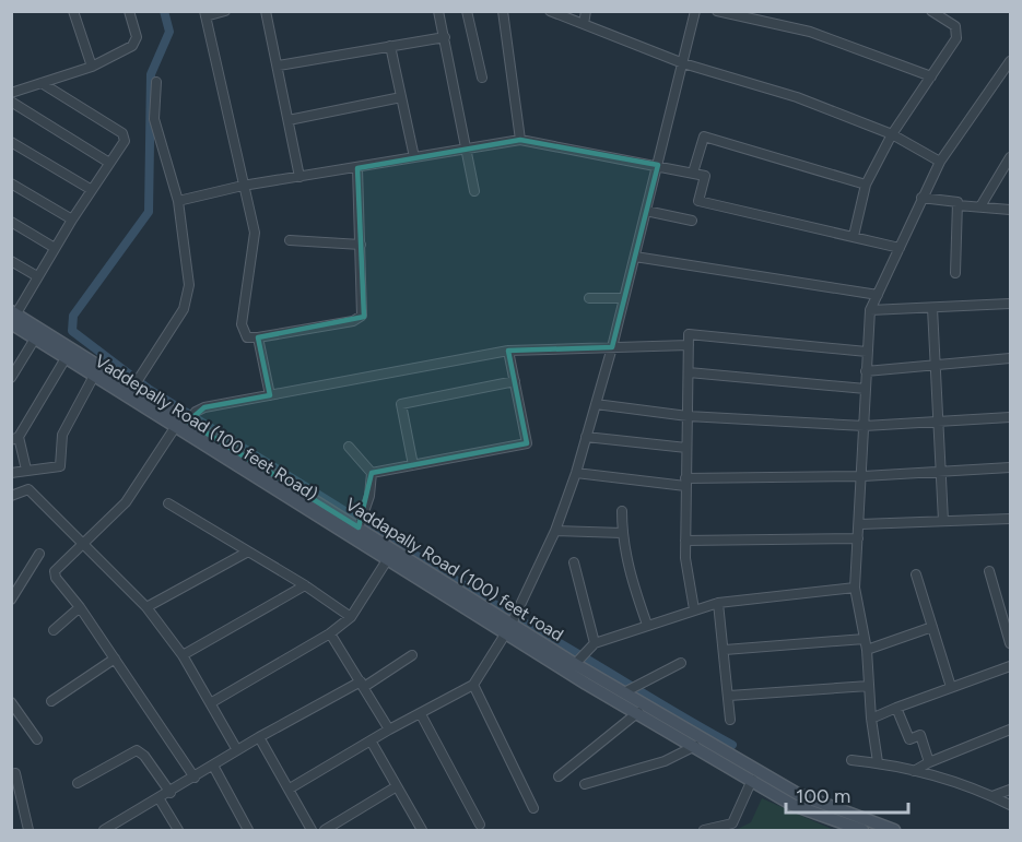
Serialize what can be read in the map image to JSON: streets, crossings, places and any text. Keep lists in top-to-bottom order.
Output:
{
  "streets": {
    "main road": ["Vaddepally Road (100 feet Road)", "Vaddapally Road (100) feet road"]
  },
  "crossings": [
    ["Vaddepally Road (100 feet Road)", "Vaddapally Road (100) feet road"]
  ],
  "scale_bar": "100 m"
}
